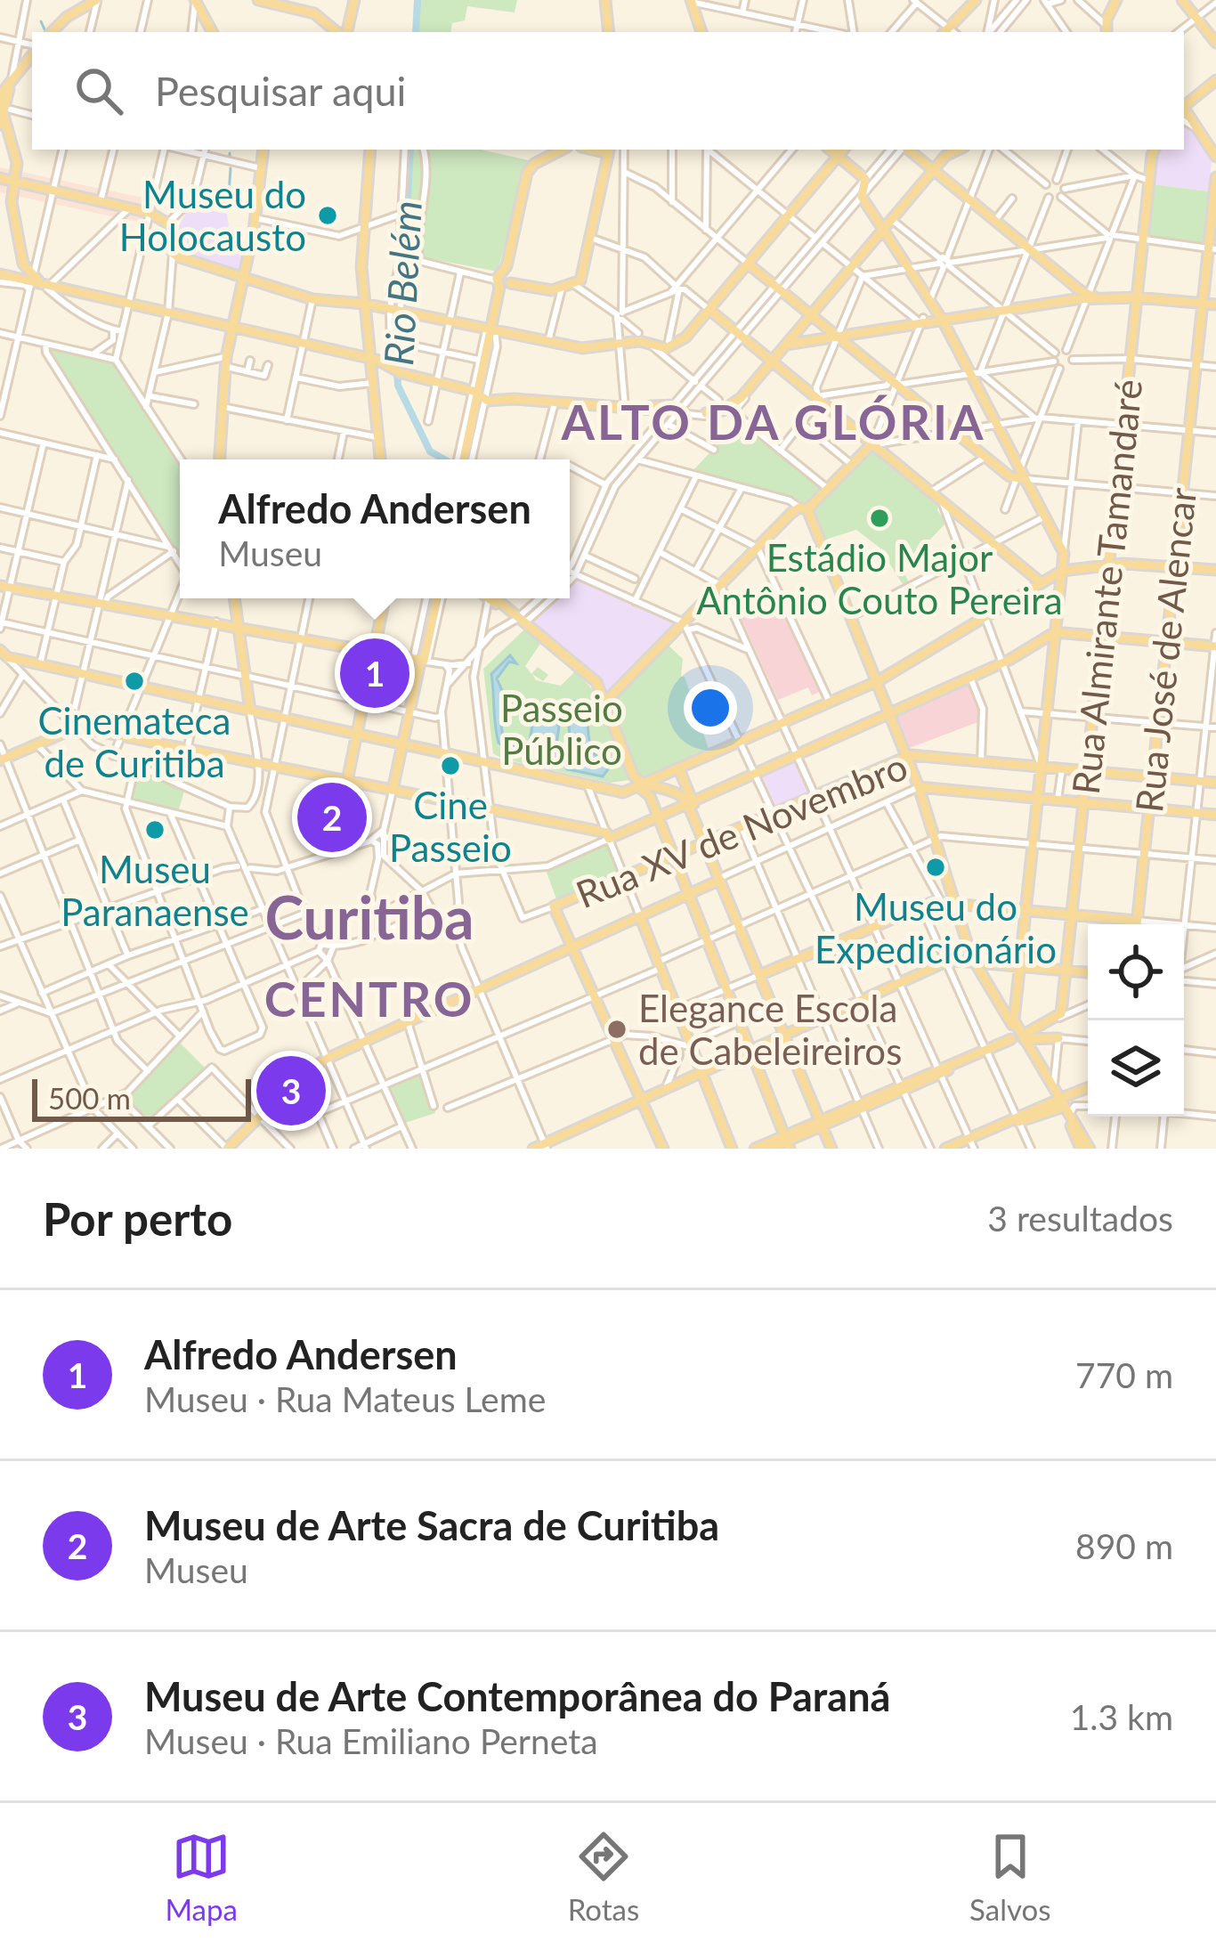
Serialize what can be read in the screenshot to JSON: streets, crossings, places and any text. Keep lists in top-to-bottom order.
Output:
{
  "streets": {
    "main road": ["Rua Almirante Tamandaré", "Rua José de Alencar", "Rua XV de Novembro"]
  },
  "crossings": [
    ["Rua Almirante Tamandaré", "Rua XV de Novembro"],
    ["Rua José de Alencar", "Rua XV de Novembro"]
  ],
  "districts": ["ALTO DA GLÓRIA", "Curitiba", "CENTRO"],
  "water": ["Rio Belém"],
  "parks": ["Passeio Público"],
  "places": [
    "Museu do Holocausto",
    "Estádio Major Antônio Couto Pereira",
    "Cinemateca de Curitiba",
    "Cine Passeio",
    "Museu Paranaense",
    "Museu do Expedicionário",
    "Elegance Escola de Cabeleireiros"
  ],
  "scale_bar": "500 m",
  "page": {
    "search": "Pesquisar aqui",
    "popup": ["Alfredo Andersen", "Museu"],
    "pins": ["1", "2", "3"],
    "scale": "500 m",
    "heading": ["Por perto", "3 resultados"],
    "list": [
      {
        "mark": "1",
        "name": "Alfredo Andersen",
        "note": "Museu · Rua Mateus Leme",
        "value": "770 m"
      },
      {
        "mark": "2",
        "name": "Museu de Arte Sacra de Curitiba",
        "note": "Museu",
        "value": "890 m"
      },
      {
        "mark": "3",
        "name": "Museu de Arte Contemporânea do Paraná",
        "note": "Museu · Rua Emiliano Perneta",
        "value": "1.3 km"
      }
    ],
    "nav": ["Mapa", "Rotas", "Salvos"]
  }
}
